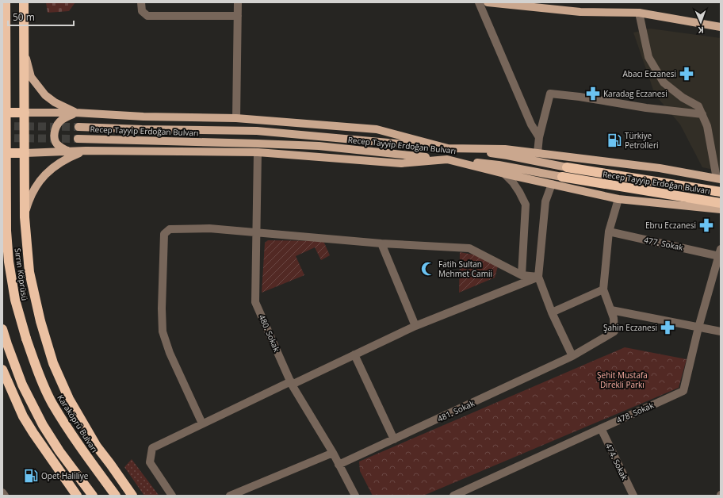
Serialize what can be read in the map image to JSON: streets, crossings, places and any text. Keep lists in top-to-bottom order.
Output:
{
  "streets": {
    "highway": ["Recep Tayyip Erdoğan Bulvarı", "Sırrın Köprüsü", "Karaköprü Bulvarı"],
    "street": [
      "477. Sokak",
      "480. Sokak",
      "481. Sokak",
      "478. Sokak",
      "474. Sokak"
    ]
  },
  "crossings": [
    ["477. Sokak", "478. Sokak"],
    ["Sırrın Köprüsü", "Karaköprü Bulvarı"],
    ["480. Sokak", "481. Sokak"],
    ["478. Sokak", "474. Sokak"]
  ],
  "parks": ["Şehit Mustafa Direkli Parkı"],
  "places": {
    "pharmacy": [
      "Abacı Eczanesi",
      "Karadag Eczanesi",
      "Ebru Eczanesi",
      "Şahin Eczanesi"
    ],
    "fuel station": ["Türkiye Petrolleri", "Opet Haliliye"],
    "mosque": ["Fatih Sultan Mehmet Camii"]
  },
  "scale_bar": "50 m",
  "north": "bottom"
}
